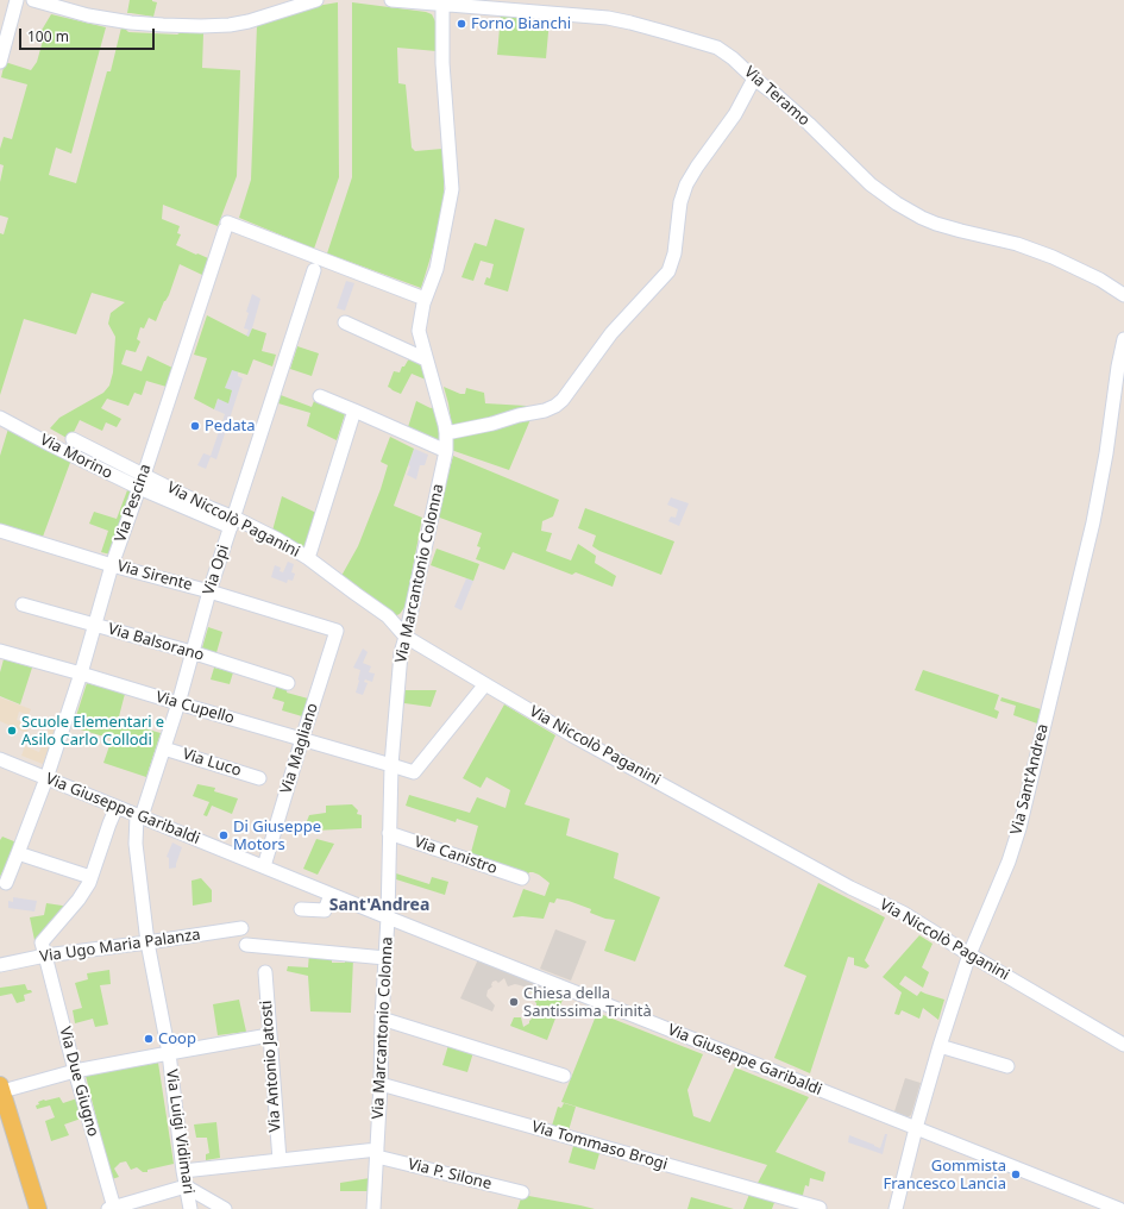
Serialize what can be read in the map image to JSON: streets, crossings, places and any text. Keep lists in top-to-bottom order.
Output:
{
  "streets": {
    "street": [
      "Via Teramo",
      "Via Morino",
      "Via Pescina",
      "Via Niccolò Paganini",
      "Via Opi",
      "Via Marcantonio Colonna",
      "Via Sirente",
      "Via Balsorano",
      "Via Cupello",
      "Via Magliano",
      "Via Luco",
      "Via Sant'Andrea",
      "Via Giuseppe Garibaldi",
      "Via Canistro",
      "Via Ugo Maria Palanza",
      "Via Antonio Jatosti",
      "Via Due Giugno",
      "Via Luigi Vidimari",
      "Via Tommaso Brogi",
      "Via P. Silone"
    ]
  },
  "crossings": [
    ["Via Teramo", "Via Marcantonio Colonna"],
    ["Via Morino", "Via Pescina"],
    ["Via Morino", "Via Niccolò Paganini"],
    ["Via Morino", "Via Opi"],
    ["Via Pescina", "Via Niccolò Paganini"],
    ["Via Pescina", "Via Marcantonio Colonna"],
    ["Via Pescina", "Via Sirente"],
    ["Via Pescina", "Via Balsorano"],
    ["Via Pescina", "Via Cupello"],
    ["Via Pescina", "Via Giuseppe Garibaldi"],
    ["Via Niccolò Paganini", "Via Opi"],
    ["Via Niccolò Paganini", "Via Marcantonio Colonna"],
    ["Via Niccolò Paganini", "Via Cupello"],
    ["Via Niccolò Paganini", "Via Sant'Andrea"],
    ["Via Opi", "Via Sirente"],
    ["Via Opi", "Via Balsorano"],
    ["Via Opi", "Via Cupello"],
    ["Via Opi", "Via Luco"],
    ["Via Opi", "Via Giuseppe Garibaldi"],
    ["Via Opi", "Via Luigi Vidimari"],
    ["Via Marcantonio Colonna", "Via Cupello"],
    ["Via Marcantonio Colonna", "Via Giuseppe Garibaldi"],
    ["Via Marcantonio Colonna", "Via Canistro"],
    ["Via Marcantonio Colonna", "Via Tommaso Brogi"],
    ["Via Marcantonio Colonna", "Via P. Silone"],
    ["Via Sirente", "Via Magliano"],
    ["Via Cupello", "Via Magliano"],
    ["Via Magliano", "Via Giuseppe Garibaldi"],
    ["Via Sant'Andrea", "Via Giuseppe Garibaldi"],
    ["Via Giuseppe Garibaldi", "Via Luigi Vidimari"],
    ["Via Ugo Maria Palanza", "Via Due Giugno"],
    ["Via Ugo Maria Palanza", "Via Luigi Vidimari"]
  ],
  "districts": ["Sant'Andrea"],
  "places": [
    "Forno Bianchi",
    "Pedata",
    "Scuole Elementari e Asilo Carlo Collodi",
    "Di Giuseppe Motors",
    "Chiesa della Santissima Trinità",
    "Coop",
    "Gommista Francesco Lancia"
  ],
  "scale_bar": "100 m"
}
